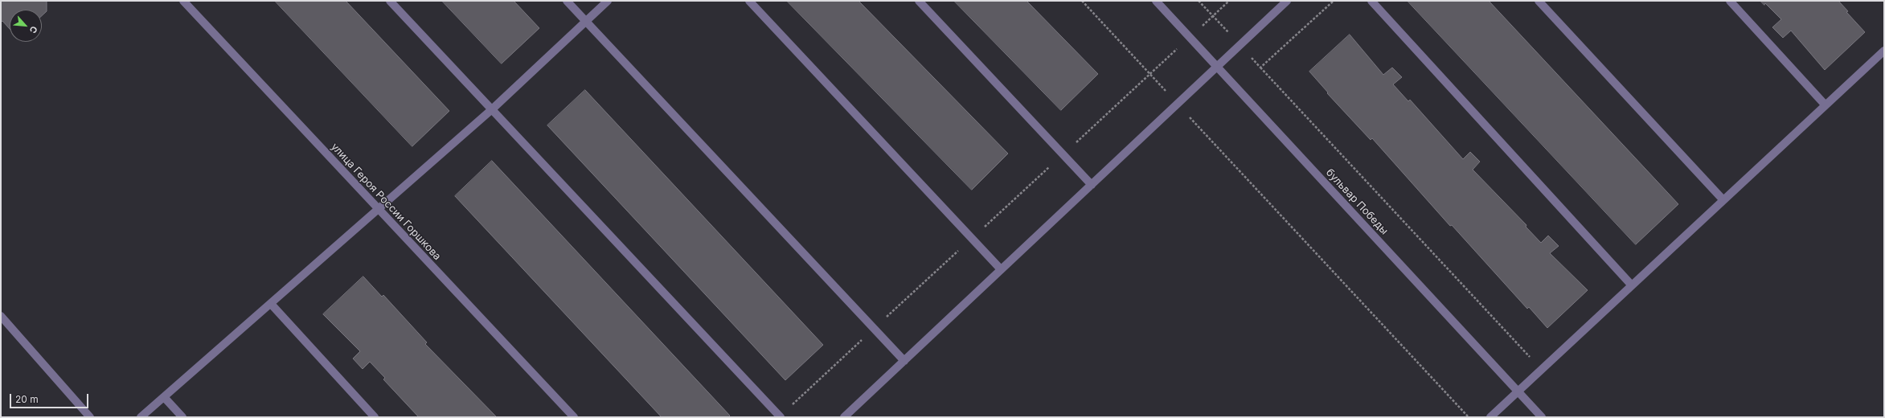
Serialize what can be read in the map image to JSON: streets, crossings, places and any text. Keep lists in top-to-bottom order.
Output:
{
  "streets": {
    "street": ["улица Героя России Горшкова", "бульвар Победы"]
  },
  "scale_bar": "20 m",
  "north": "bottom right"
}
